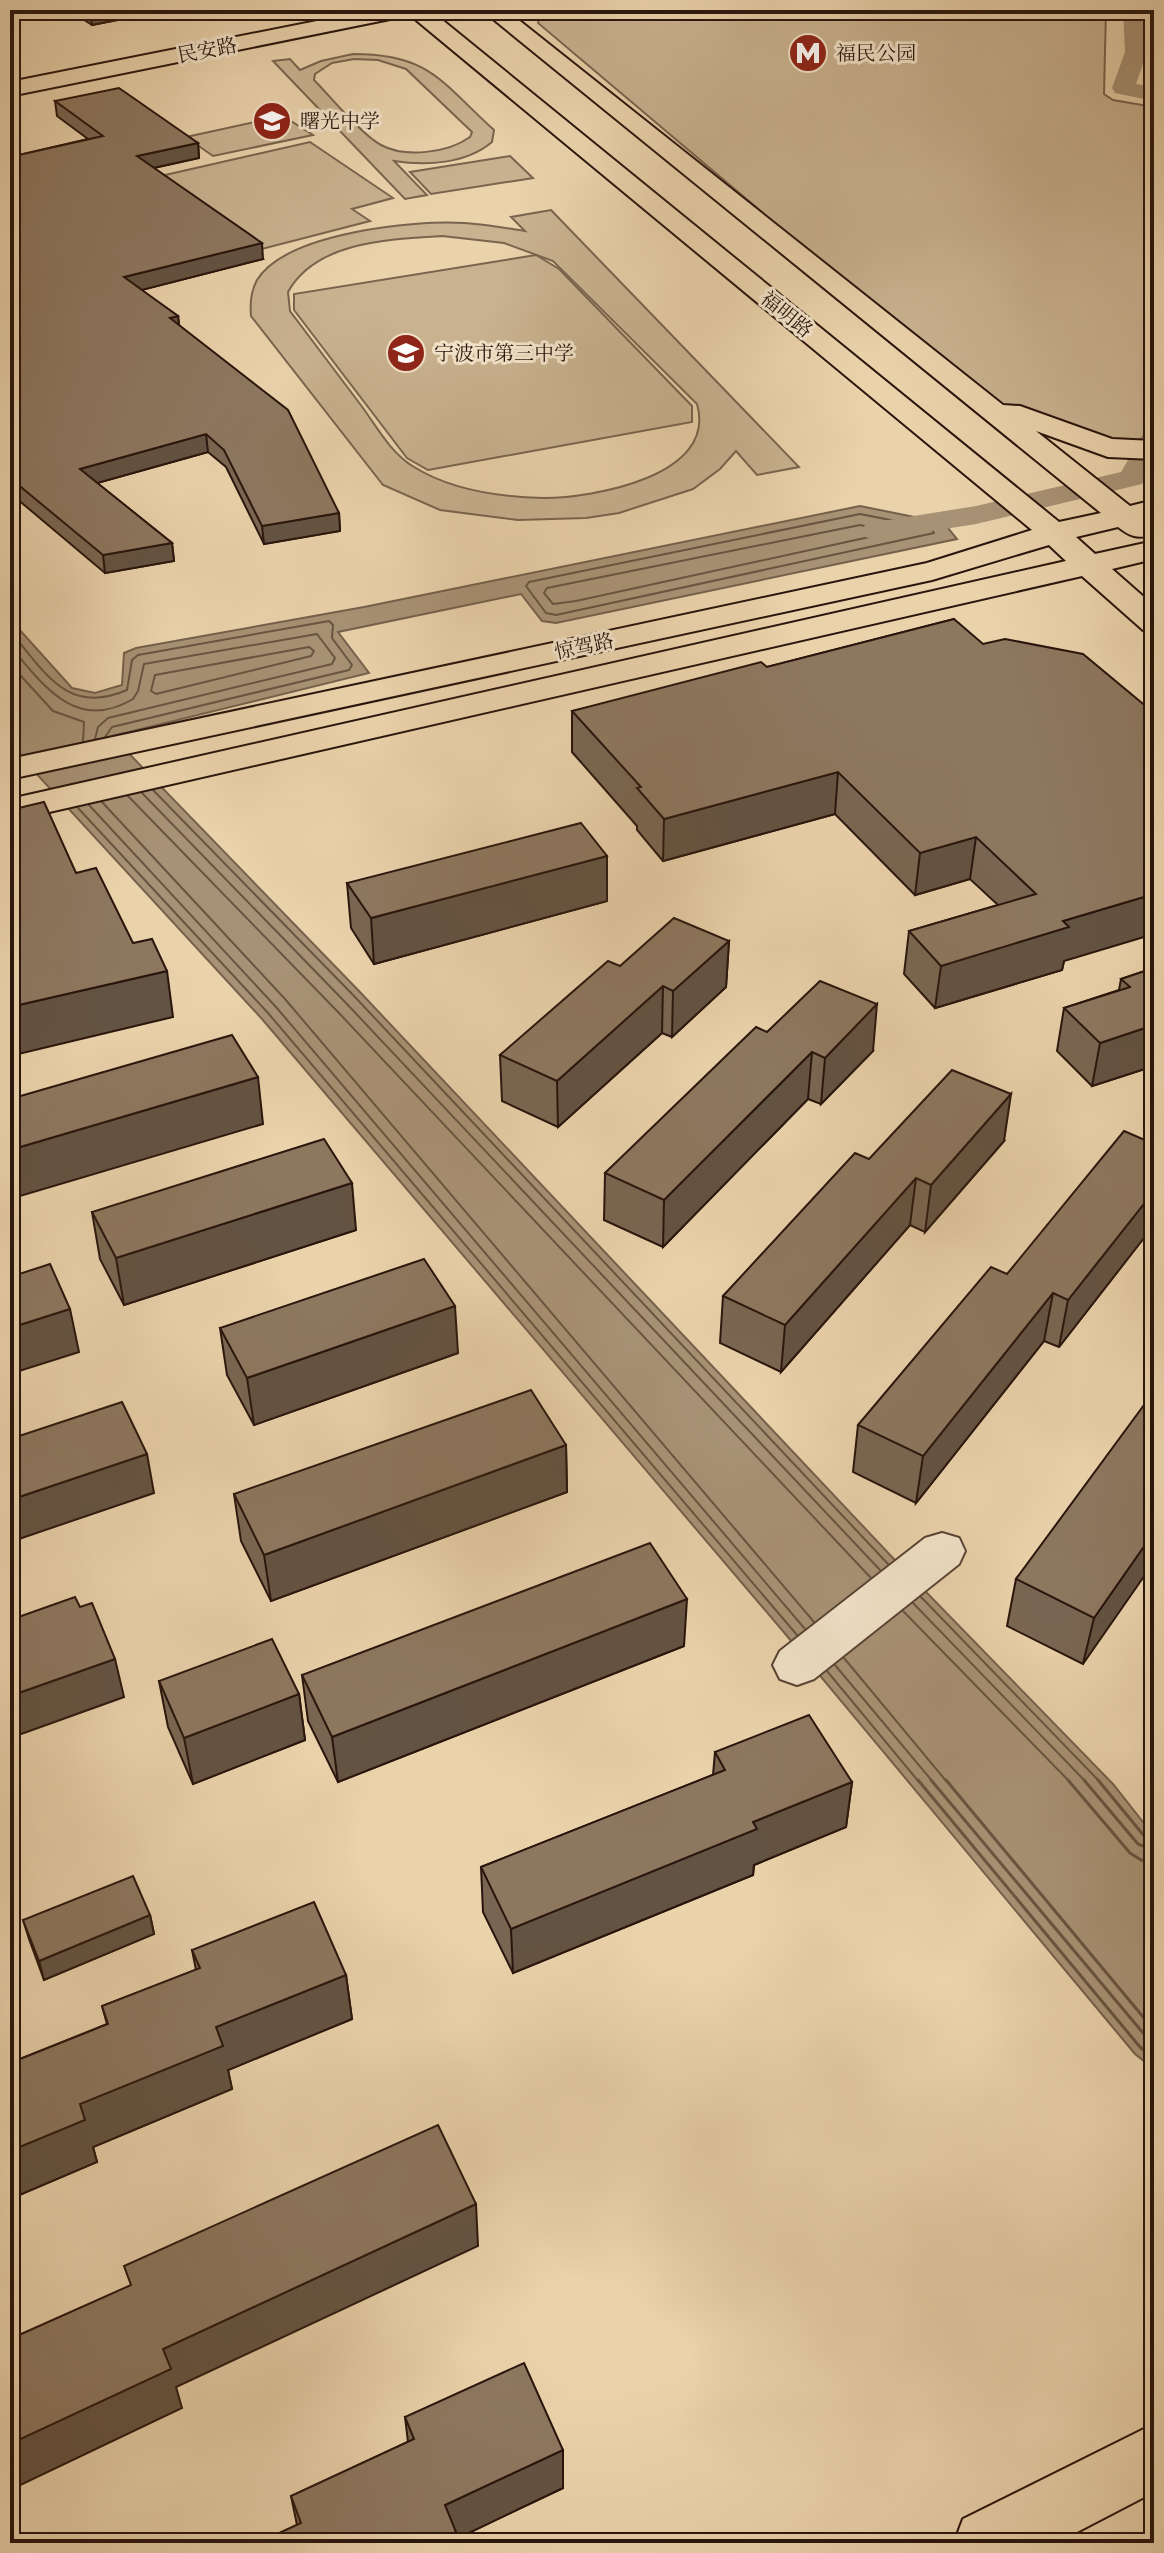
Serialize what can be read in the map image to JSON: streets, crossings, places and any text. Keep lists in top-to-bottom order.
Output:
{
  "streets": {
    "main road": ["民安路", "福明路", "惊驾路"]
  },
  "crossings": [
    ["福明路", "惊驾路"]
  ],
  "places": {
    "metro station": ["福民公园"],
    "school or university": ["曙光中学", "宁波市第三中学"]
  }
}
